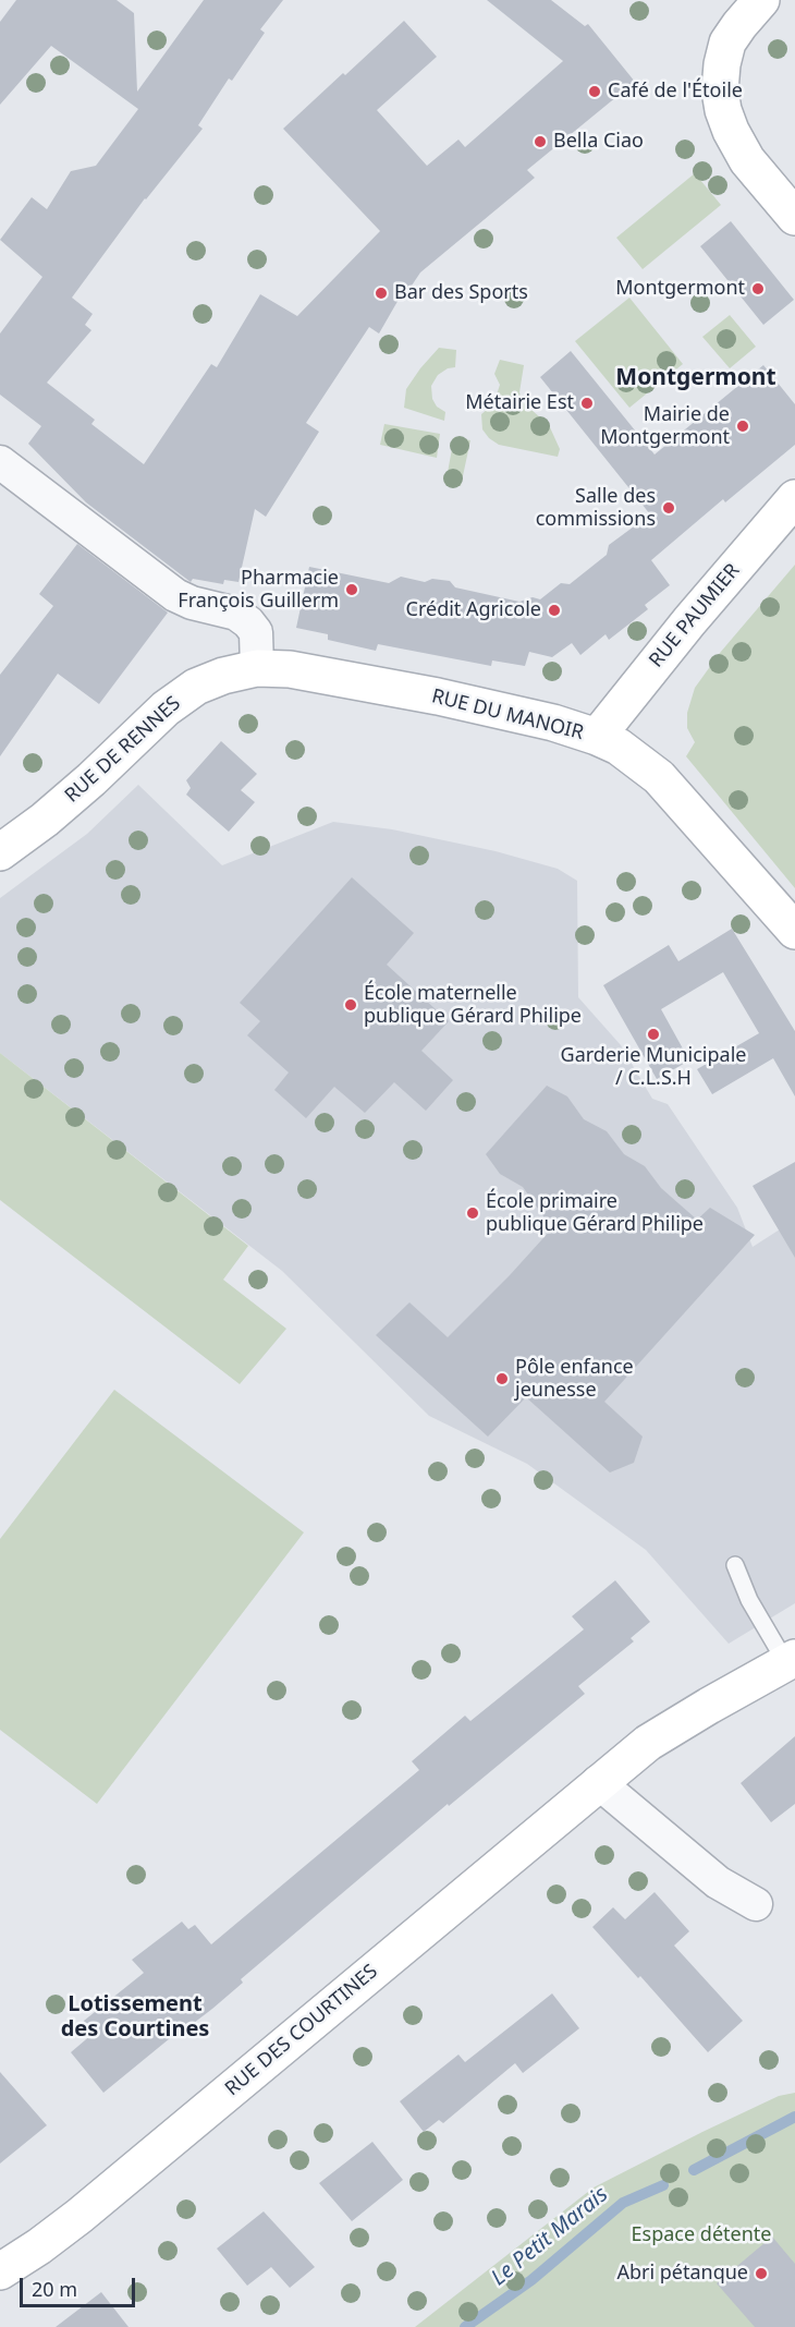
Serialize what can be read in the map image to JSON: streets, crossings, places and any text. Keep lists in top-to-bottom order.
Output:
{
  "streets": {
    "street": [
      "RUE PAUMIER",
      "RUE DU MANOIR",
      "RUE DE RENNES",
      "RUE DES COURTINES"
    ]
  },
  "crossings": [
    ["RUE PAUMIER", "RUE DU MANOIR"],
    ["RUE DU MANOIR", "RUE DE RENNES"]
  ],
  "districts": ["Montgermont", "Lotissement des Courtines"],
  "water": ["Le Petit Marais"],
  "parks": ["Espace détente"],
  "places": [
    "Café de l'Étoile",
    "Bella Ciao",
    "Montgermont",
    "Bar des Sports",
    "Métairie Est",
    "Mairie de Montgermont",
    "Salle des commissions",
    "Pharmacie François Guillerm",
    "Crédit Agricole",
    "École maternelle publique Gérard Philipe",
    "Garderie Municipale / C.L.S.H",
    "École primaire publique Gérard Philipe",
    "Pôle enfance jeunesse",
    "Abri pétanque"
  ],
  "scale_bar": "20 m"
}
